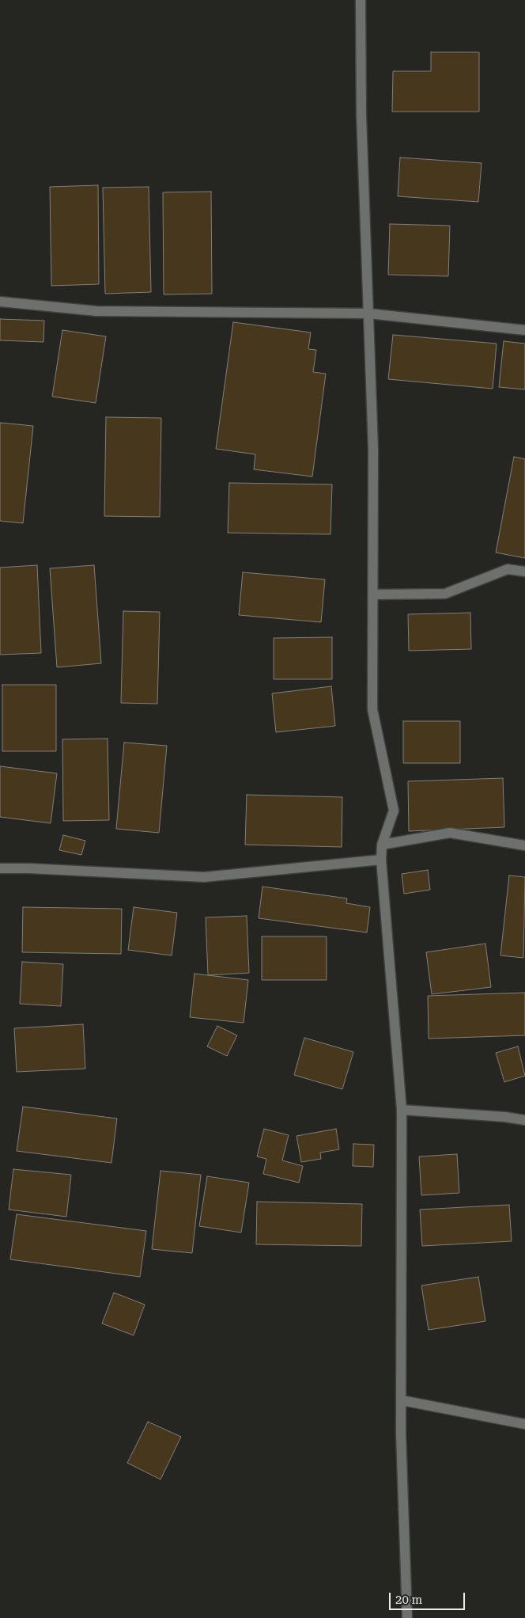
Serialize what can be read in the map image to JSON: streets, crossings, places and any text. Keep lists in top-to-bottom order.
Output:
{
  "scale_bar": "20 m"
}
